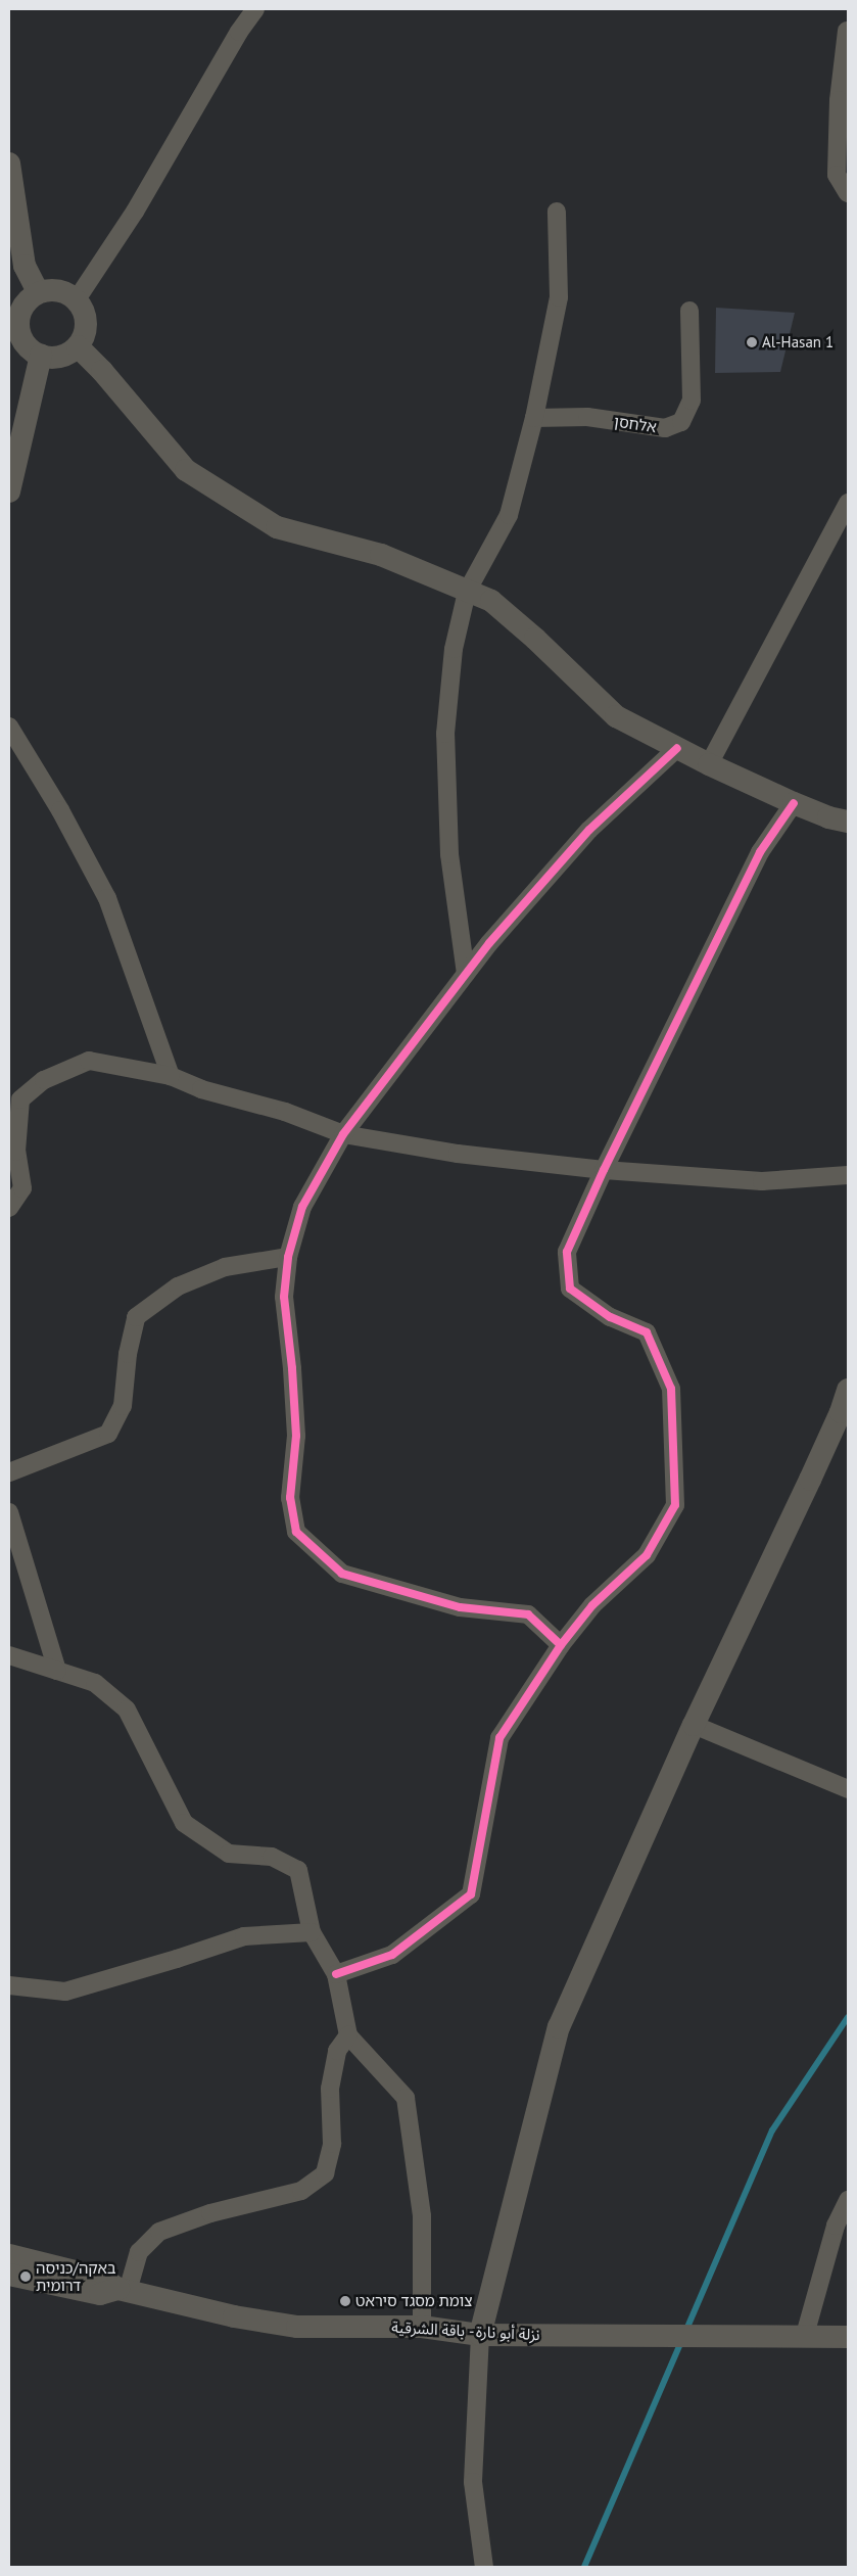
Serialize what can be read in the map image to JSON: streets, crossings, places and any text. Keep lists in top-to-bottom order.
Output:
{
  "streets": {
    "street": ["אלחסן", "نزلة أبو نارة - باقة الشرقية"]
  },
  "places": ["Al-Hasan 1", "באקה/כניסה דרומית", "צומת מסגד סיראט"]
}
